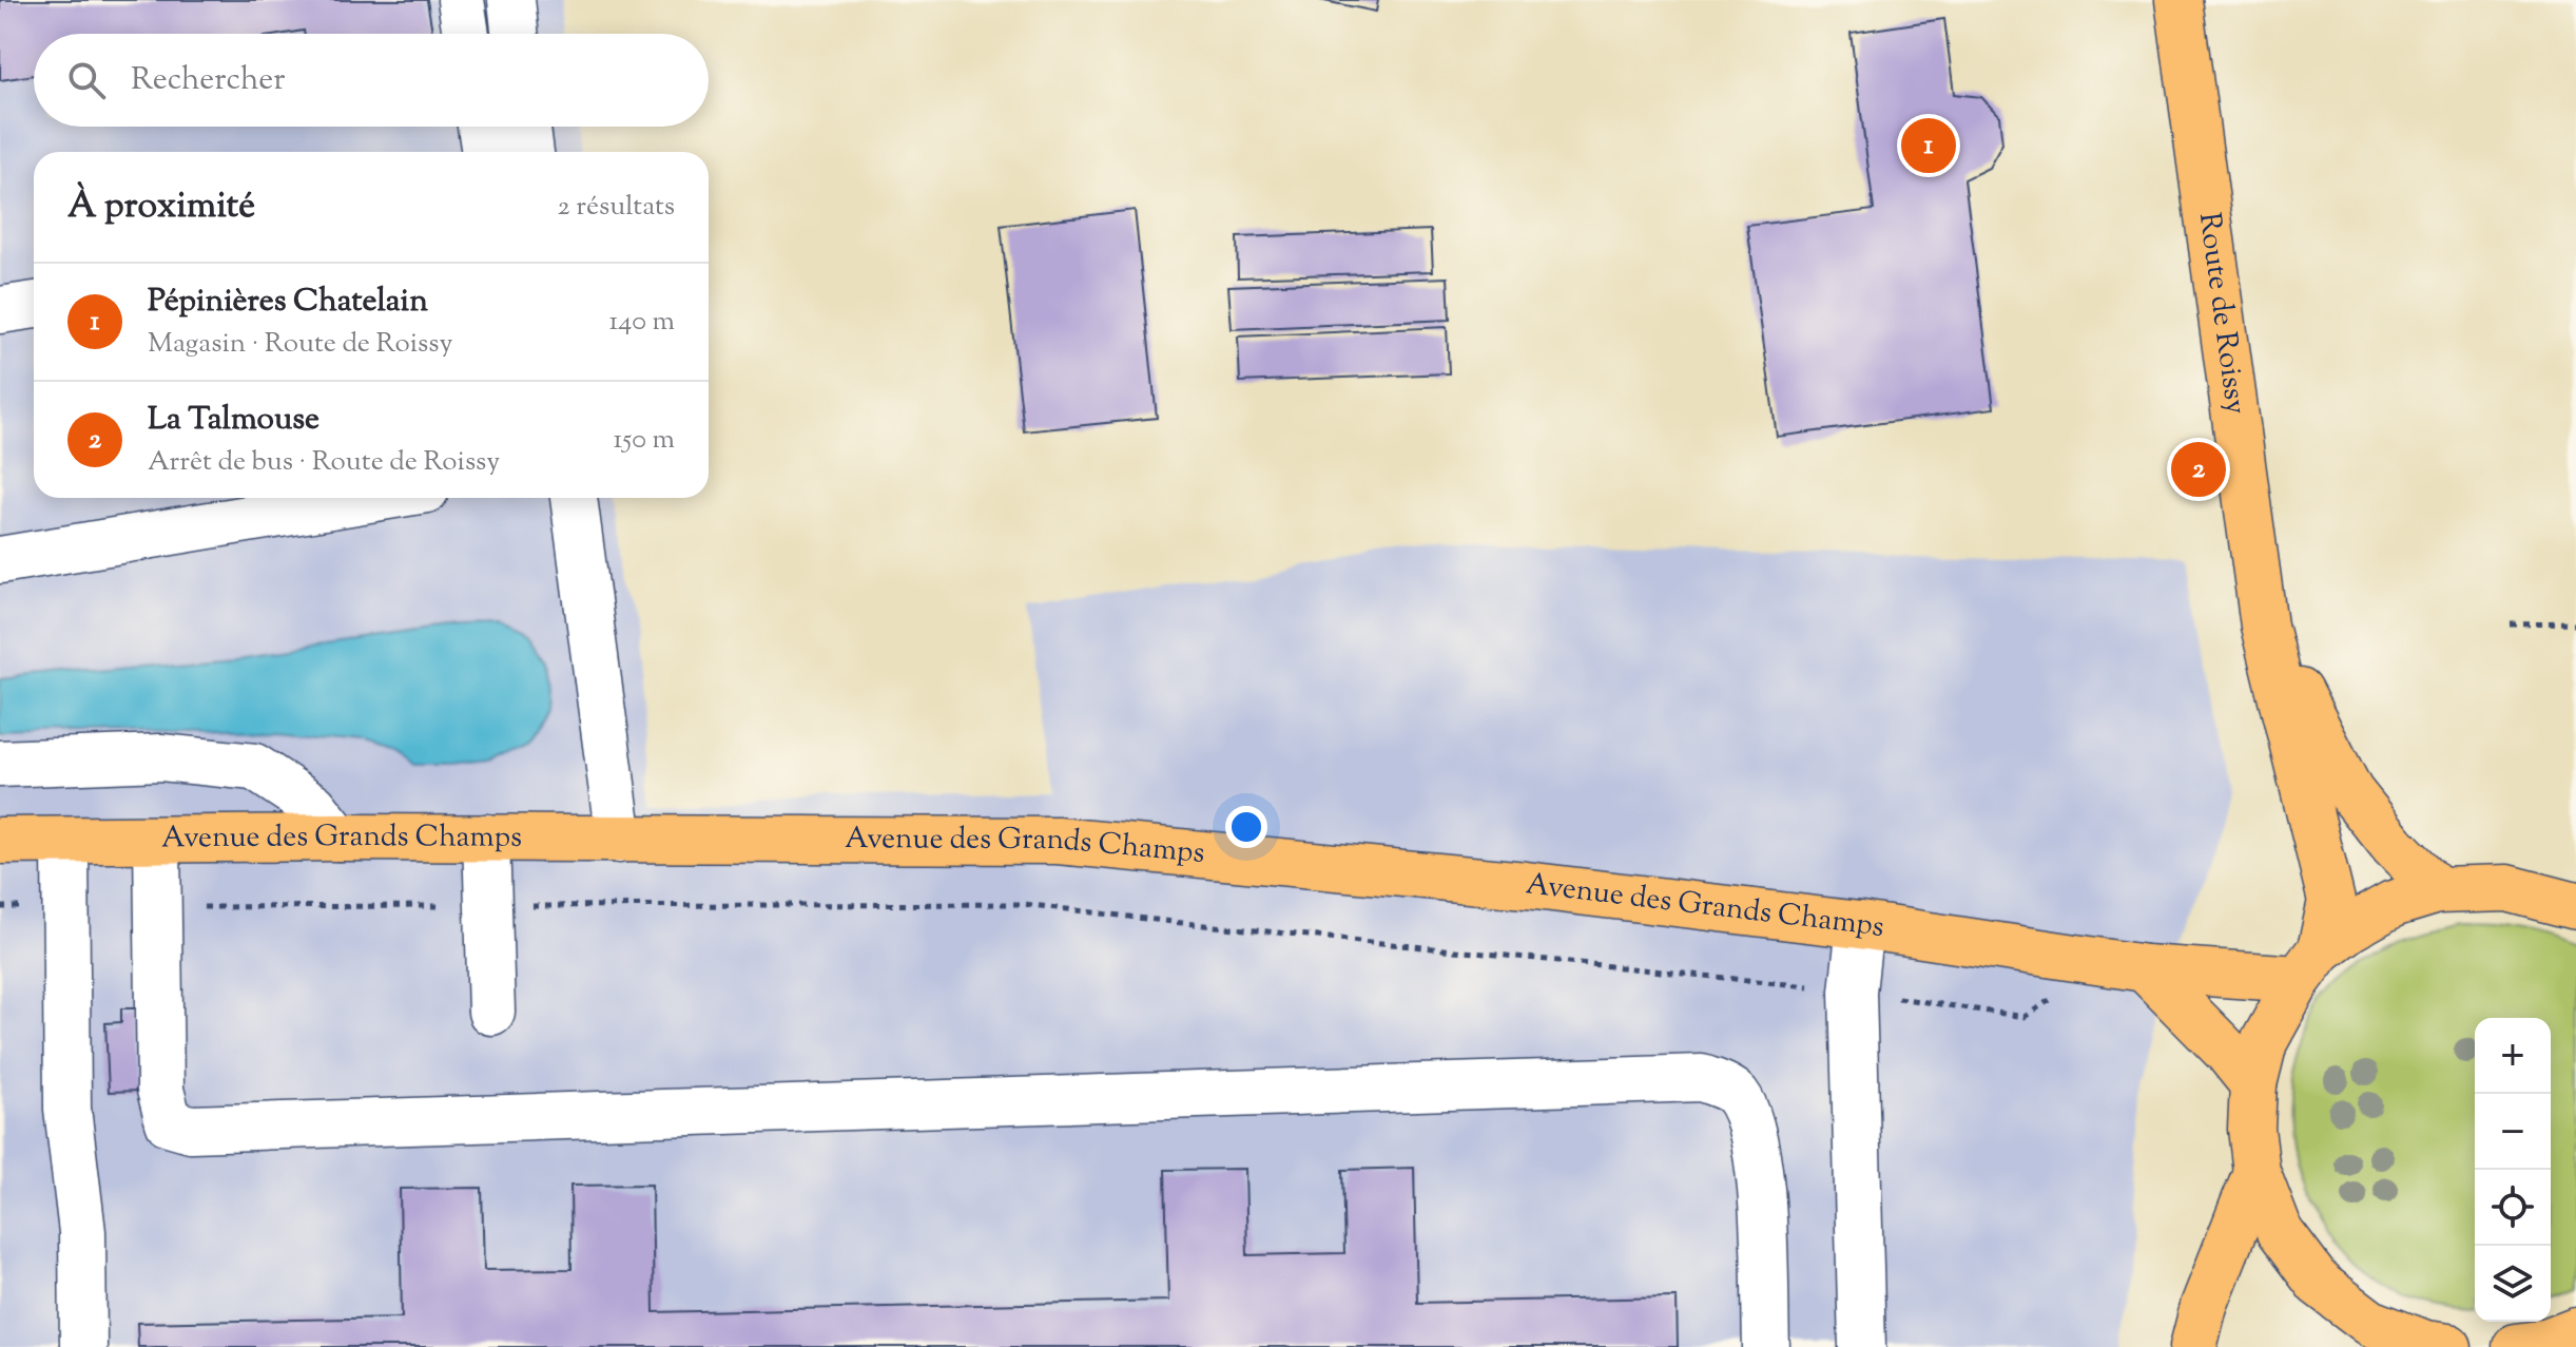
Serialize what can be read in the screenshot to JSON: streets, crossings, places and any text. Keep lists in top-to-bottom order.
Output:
{
  "streets": {
    "main road": ["Route de Roissy", "Avenue des Grands Champs"]
  },
  "page": {
    "search": "Rechercher",
    "pins": ["1", "2"],
    "heading": ["À proximité", "2 résultats"],
    "list": [
      {
        "mark": "1",
        "name": "Pépinières Chatelain",
        "note": "Magasin · Route de Roissy",
        "value": "140 m"
      },
      {
        "mark": "2",
        "name": "La Talmouse",
        "note": "Arrêt de bus · Route de Roissy",
        "value": "150 m"
      }
    ],
    "map_buttons": ["+", "−"]
  }
}
